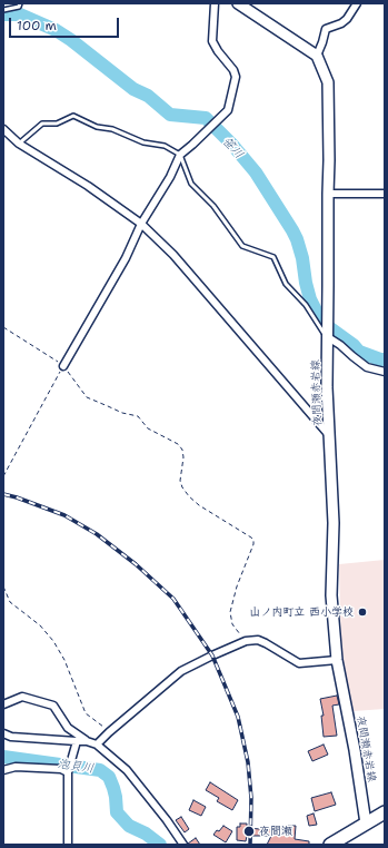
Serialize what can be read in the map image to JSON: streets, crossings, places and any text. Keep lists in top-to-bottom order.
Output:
{
  "streets": {
    "main road": ["夜間瀬赤岩線"]
  },
  "water": ["笹川", "泡貝川"],
  "places": ["山ノ内町立 西小学校", "夜間瀬"],
  "scale_bar": "100 m"
}
